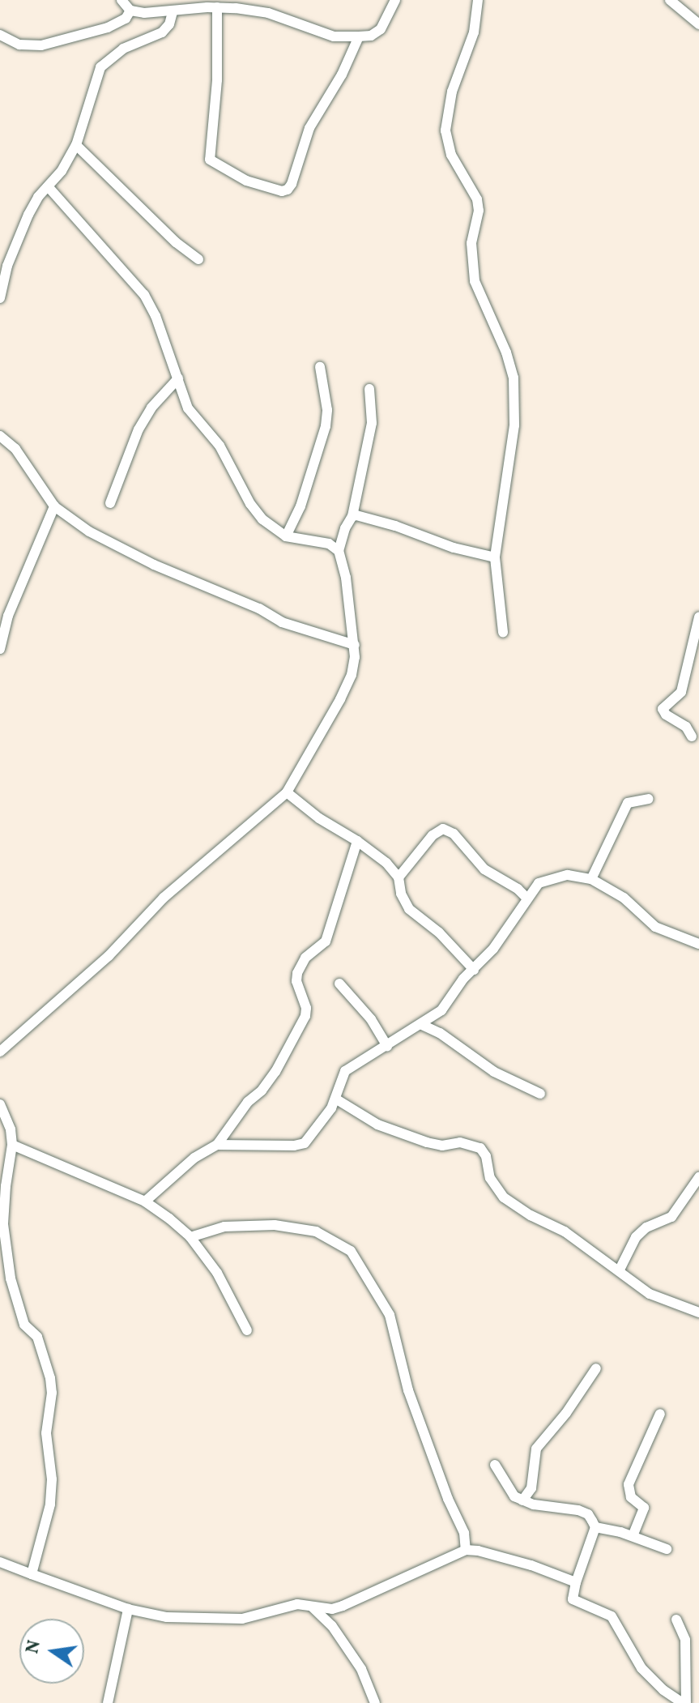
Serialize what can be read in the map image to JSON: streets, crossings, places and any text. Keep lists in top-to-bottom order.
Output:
{
  "north": "left"
}
